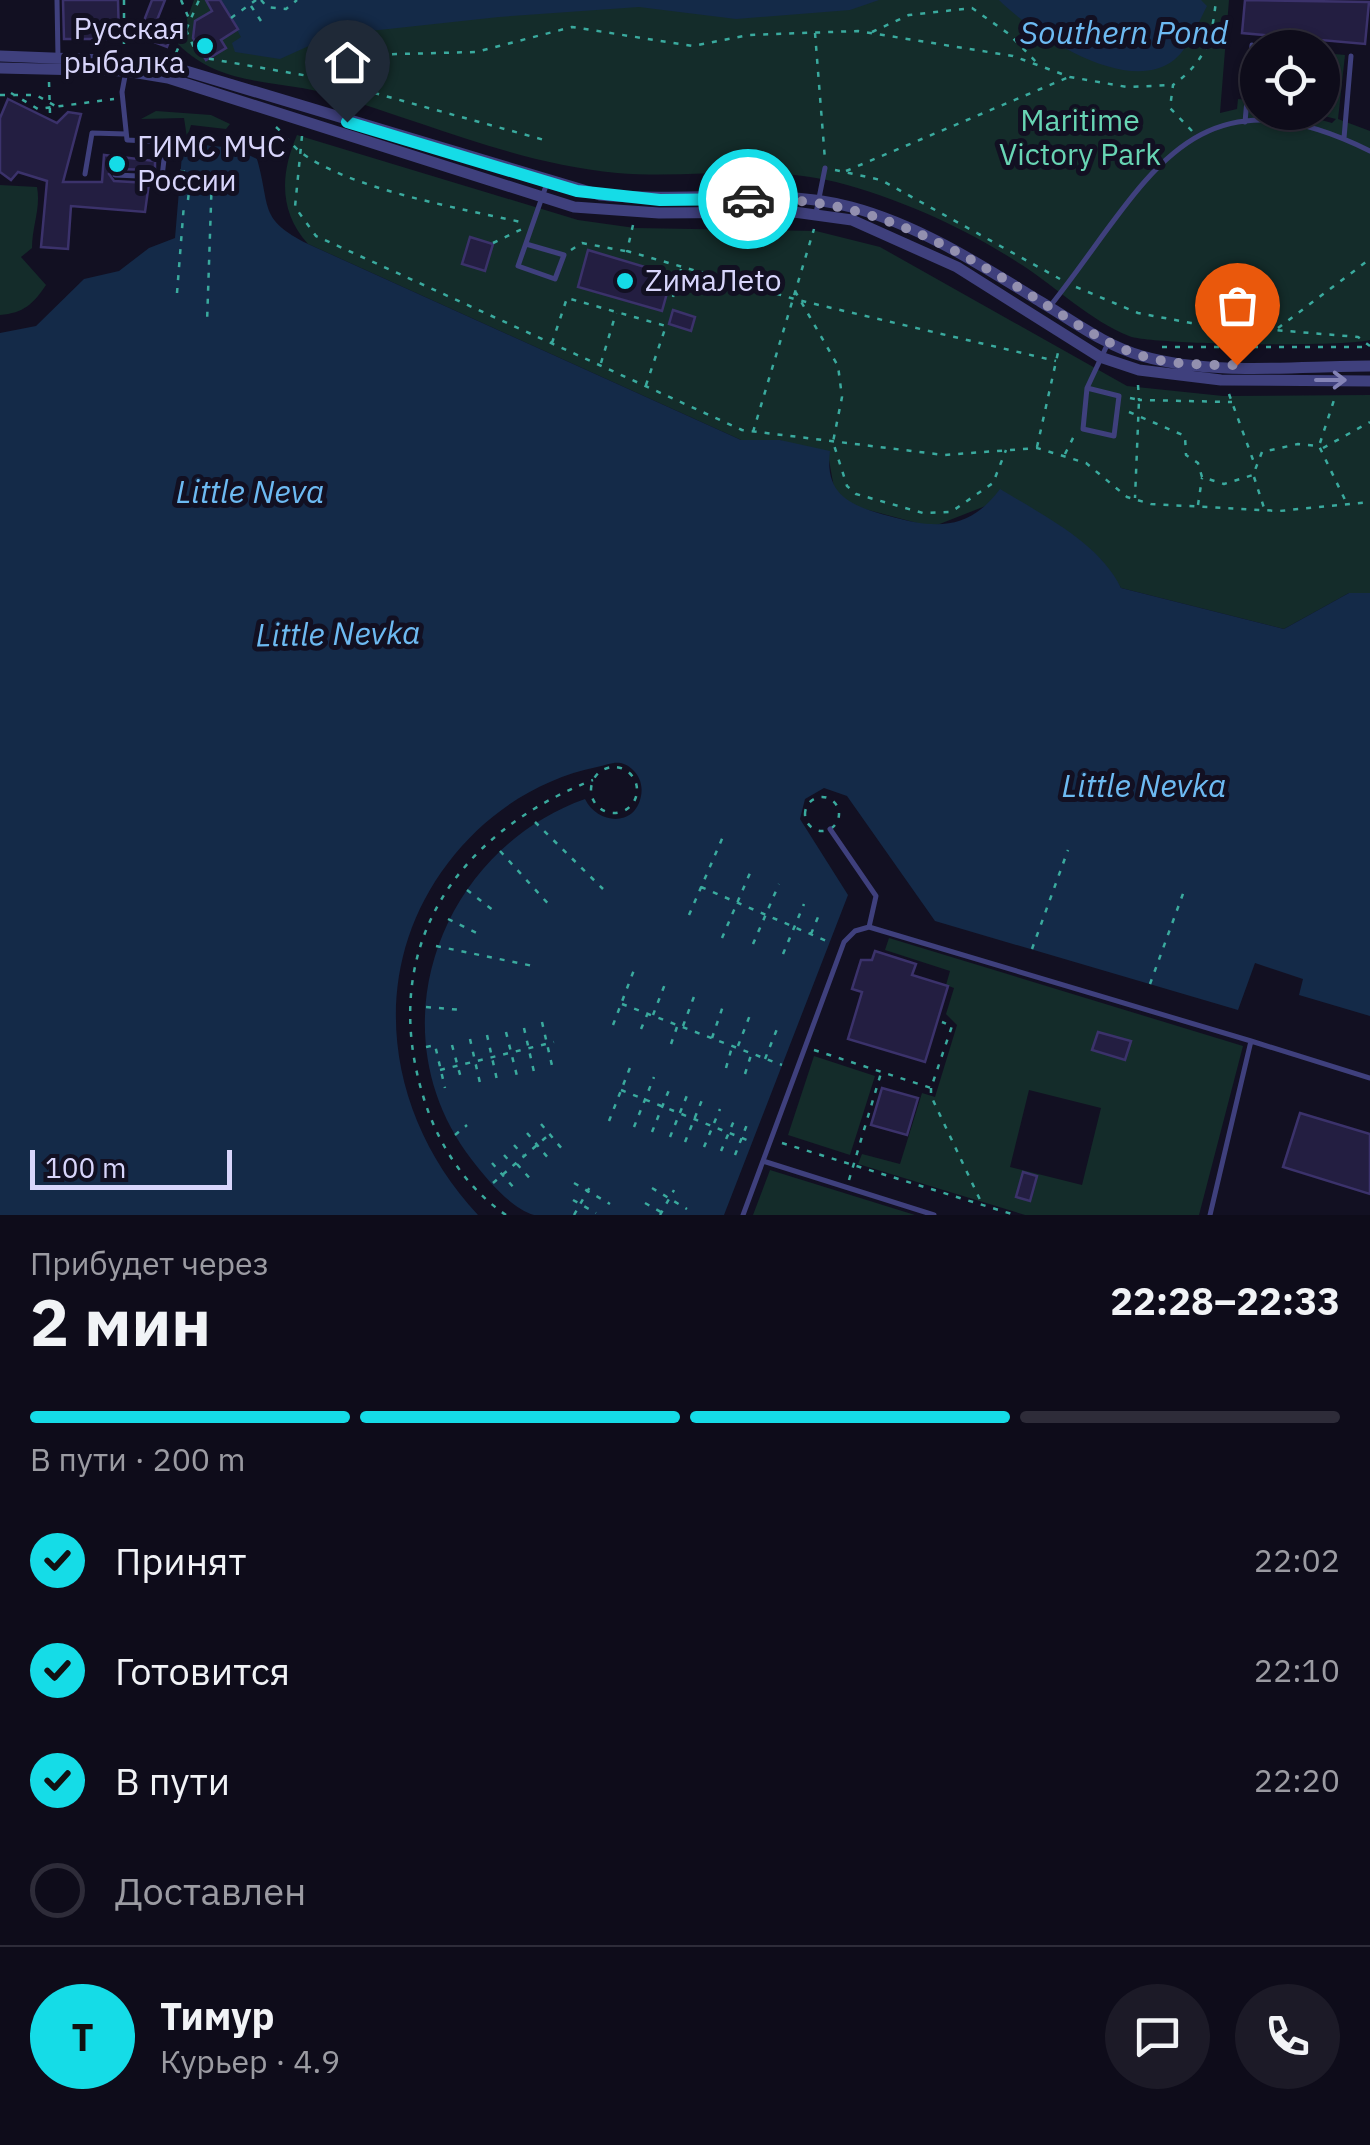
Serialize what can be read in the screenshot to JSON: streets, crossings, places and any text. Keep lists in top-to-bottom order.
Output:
{
  "water": ["Southern Pond", "Little Neva", "Little Nevka"],
  "parks": ["Maritime Victory Park"],
  "places": ["Русская рыбалка", "ГИМС МЧС России", "ZимаЛеtо"],
  "scale_bar": "100 m",
  "page": {
    "scale": "100 m",
    "heading": ["2 мин", "Прибудет через", "22:28–22:33"],
    "panel": ["Тимур", "Курьер · 4.9"],
    "bar": "В пути · 200 m",
    "list": [
      ["Принят", "22:02"],
      ["Готовится", "22:10"],
      ["В пути", "22:20"],
      "Доставлен"
    ],
    "round": "Т"
  }
}
